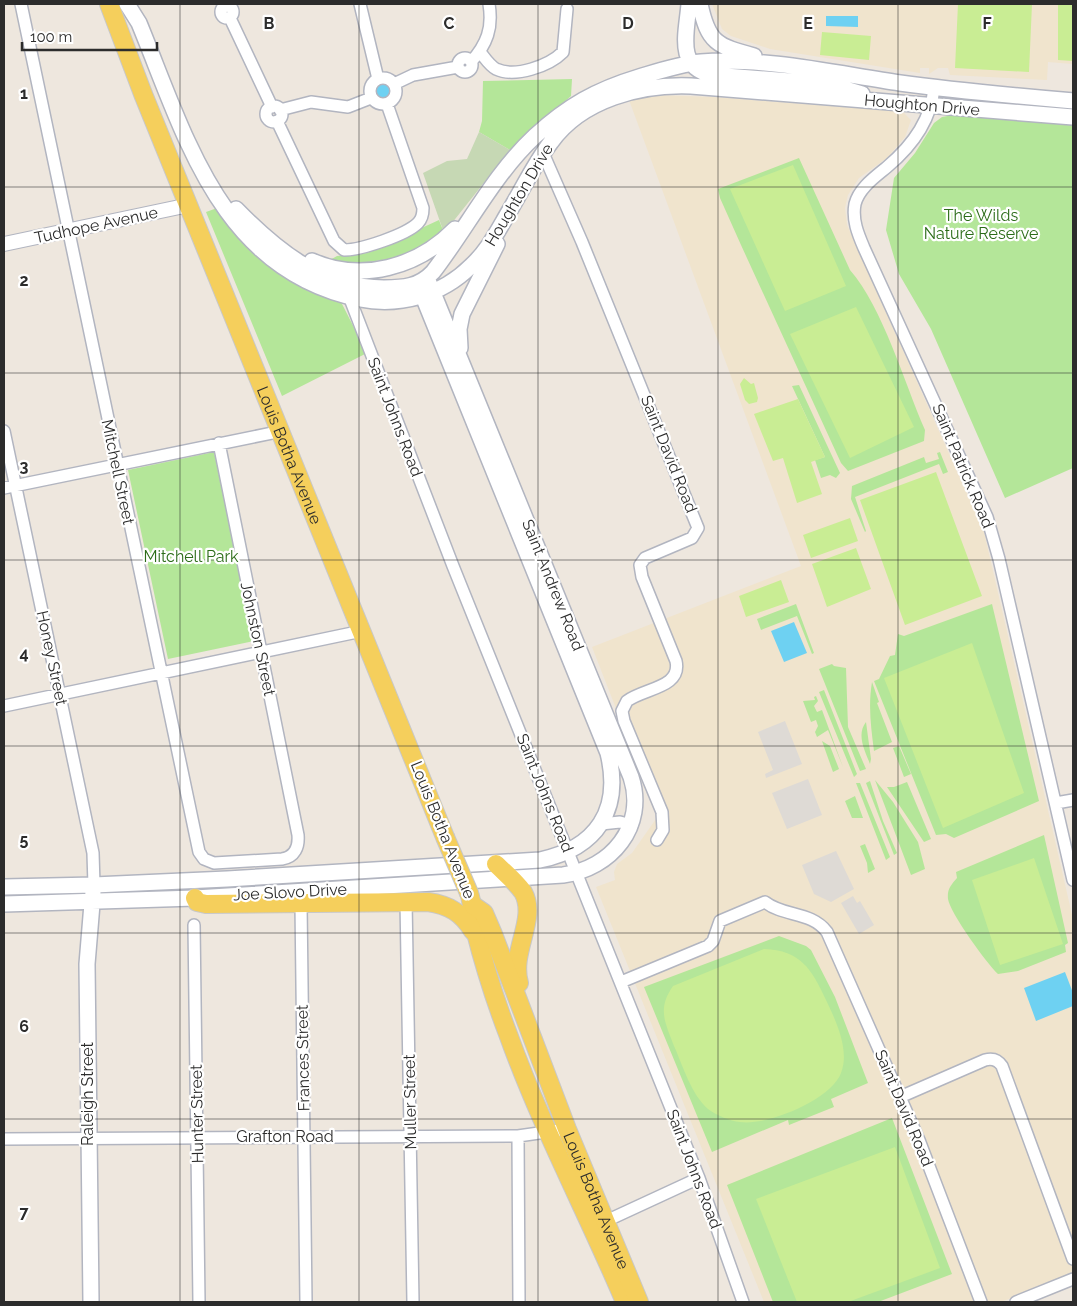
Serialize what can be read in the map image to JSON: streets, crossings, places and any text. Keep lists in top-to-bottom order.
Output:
{
  "streets": {
    "main road": [
      "Houghton Drive",
      "Louis Botha Avenue",
      "Saint Andrew Road",
      "Joe Slovo Drive",
      "Raleigh Street"
    ],
    "street": [
      "Tudhope Avenue",
      "Saint Johns Road",
      "Saint David Road",
      "Saint Patrick Road",
      "Mitchell Street",
      "Johnston Street",
      "Honey Street",
      "Frances Street",
      "Muller Street",
      "Hunter Street",
      "Grafton Road"
    ]
  },
  "crossings": [
    ["Houghton Drive", "Saint Johns Road"],
    ["Houghton Drive", "Saint David Road"],
    ["Houghton Drive", "Saint Patrick Road"],
    ["Houghton Drive", "Saint Andrew Road"],
    ["Tudhope Avenue", "Louis Botha Avenue"],
    ["Tudhope Avenue", "Mitchell Street"],
    ["Saint Johns Road", "Saint David Road"],
    ["Saint Johns Road", "Saint Andrew Road"],
    ["Saint Johns Road", "Joe Slovo Drive"],
    ["Louis Botha Avenue", "Grafton Road"],
    ["Mitchell Street", "Johnston Street"],
    ["Saint Andrew Road", "Joe Slovo Drive"],
    ["Honey Street", "Joe Slovo Drive"],
    ["Honey Street", "Raleigh Street"],
    ["Joe Slovo Drive", "Raleigh Street"],
    ["Frances Street", "Grafton Road"],
    ["Raleigh Street", "Grafton Road"],
    ["Muller Street", "Grafton Road"],
    ["Hunter Street", "Grafton Road"]
  ],
  "parks": ["The Wilds Nature Reserve", "Mitchell Park"],
  "scale_bar": "100 m",
  "grid": {
    "columns": [
      "B",
      "C",
      "D",
      "E",
      "F"
    ],
    "rows": [
      "1",
      "2",
      "3",
      "4",
      "5",
      "6",
      "7"
    ]
  }
}
